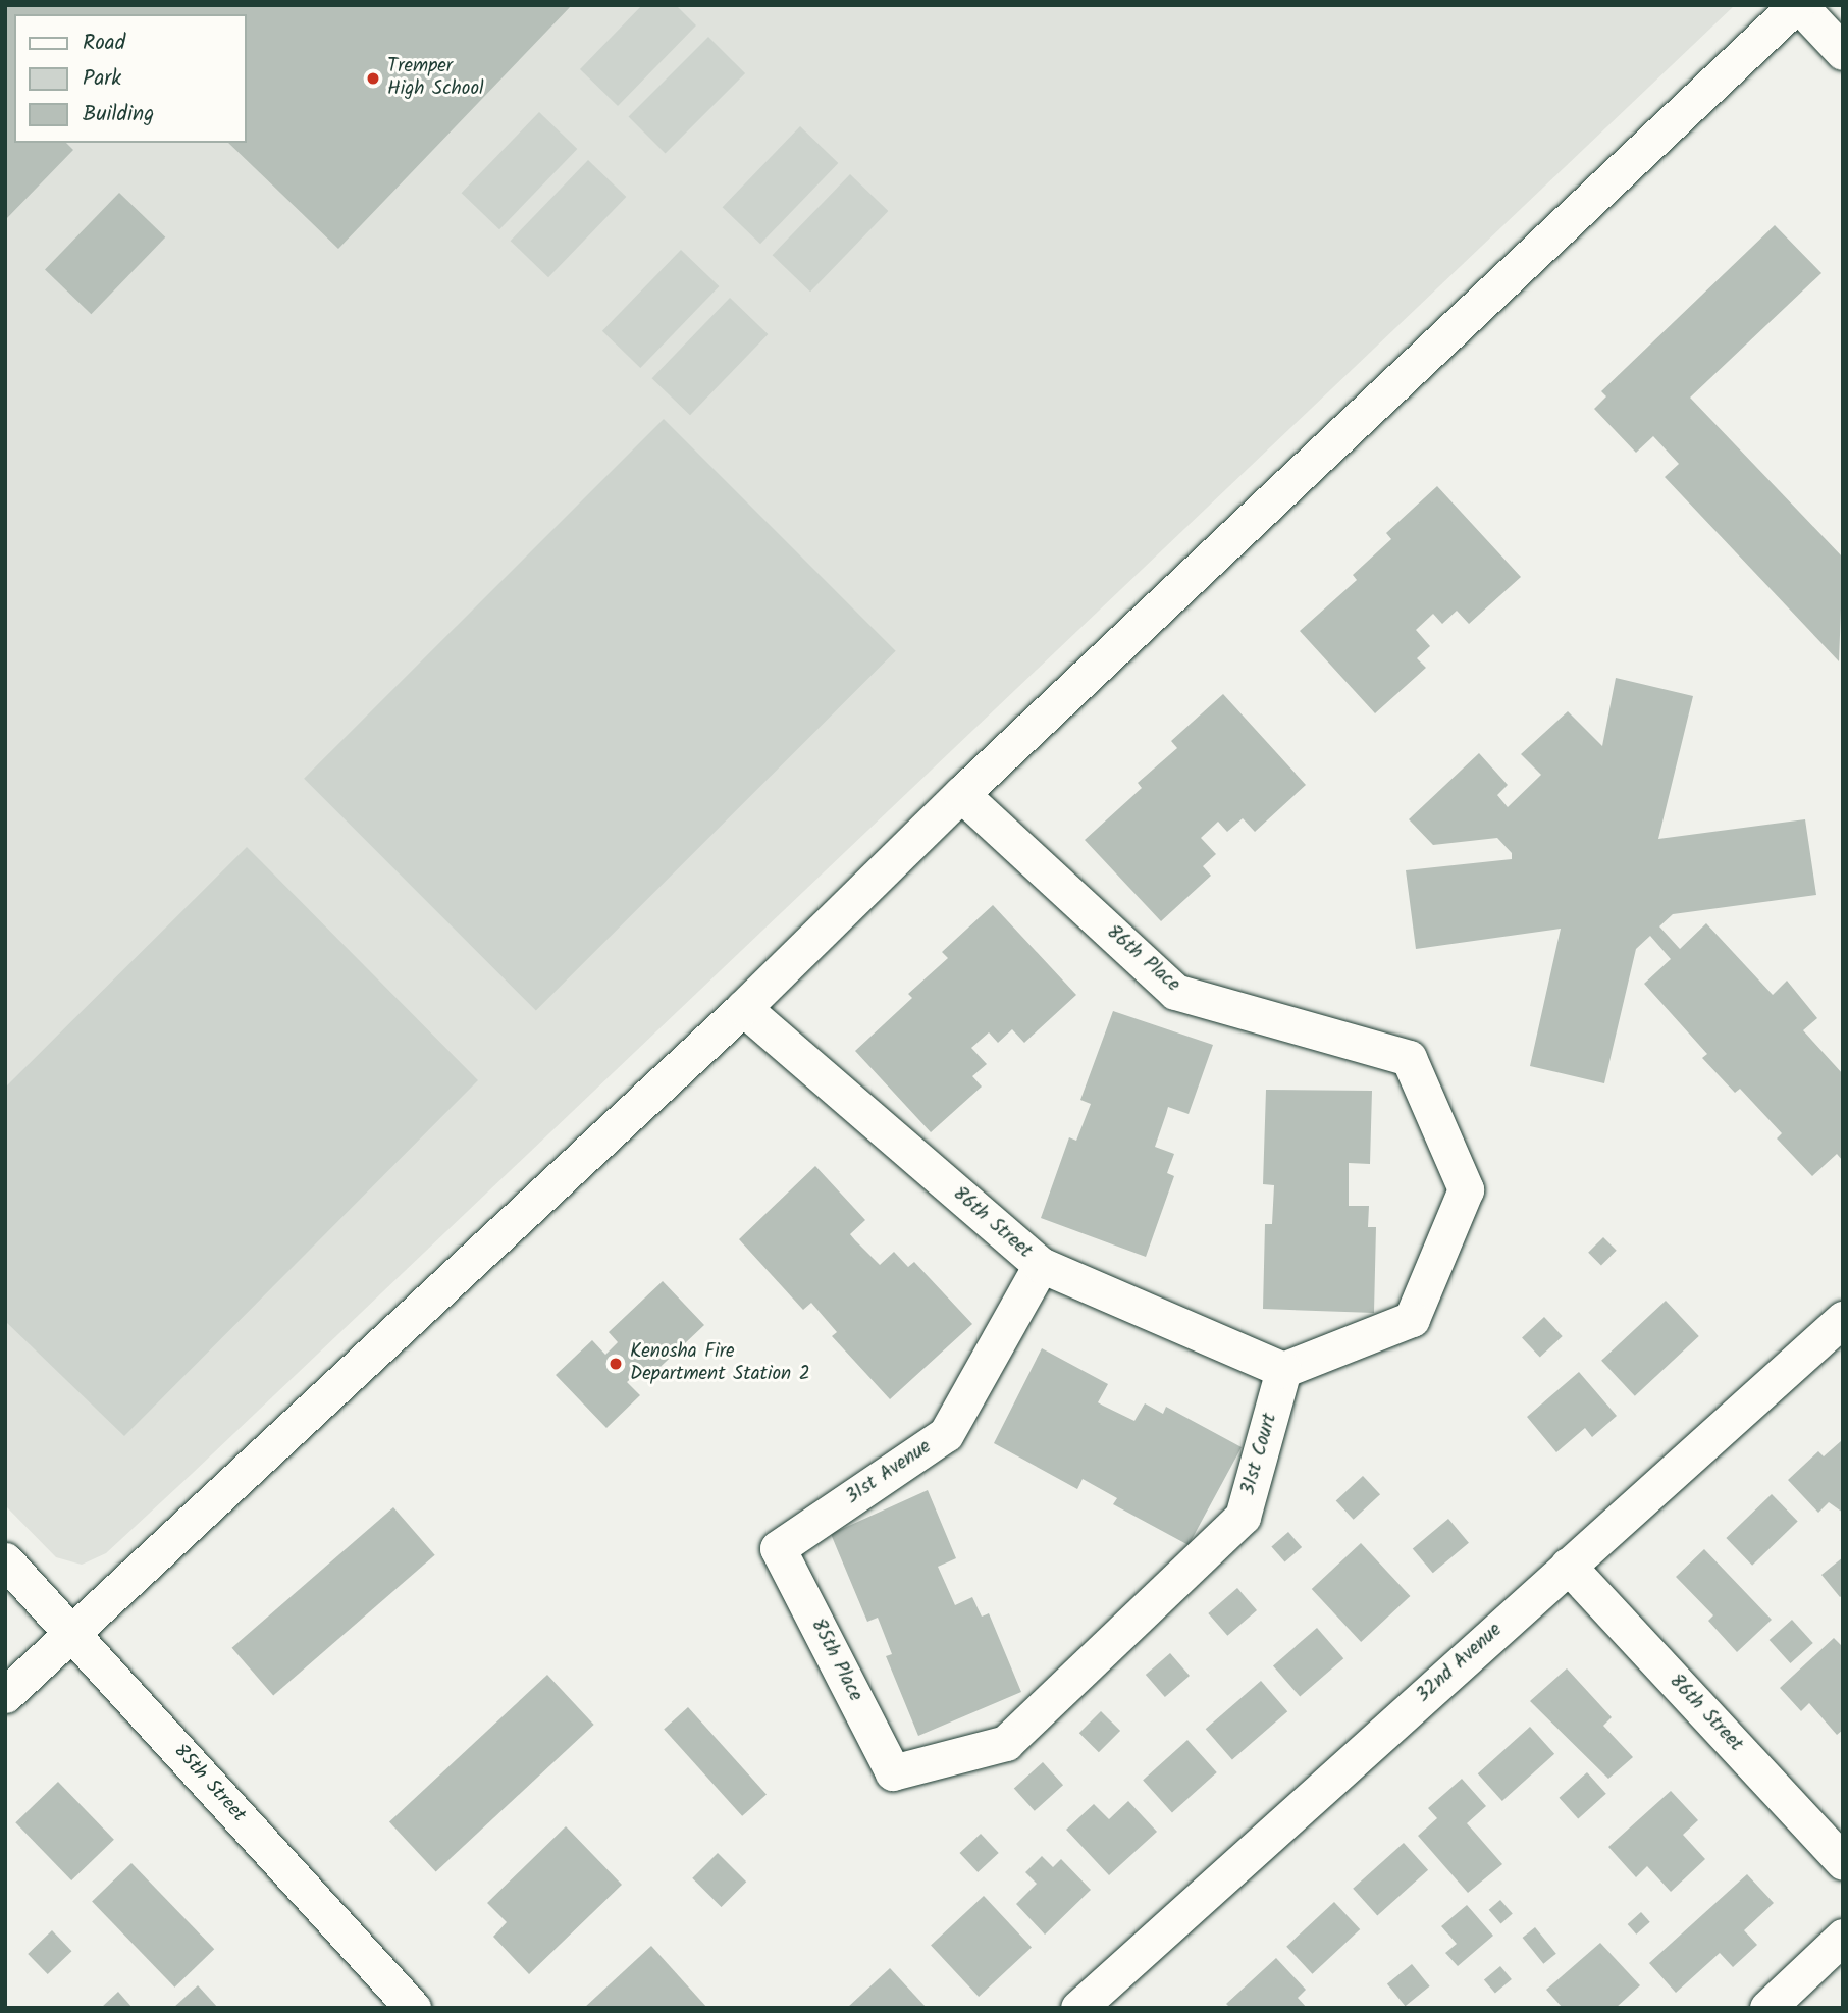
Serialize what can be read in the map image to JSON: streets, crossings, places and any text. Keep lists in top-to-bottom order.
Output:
{
  "streets": {
    "street": [
      "86th Place",
      "86th Street",
      "31st Court",
      "31st Avenue",
      "85th Place",
      "32nd Avenue",
      "85th Street"
    ]
  },
  "crossings": [
    ["86th Place", "86th Street"],
    ["86th Place", "31st Court"],
    ["86th Street", "31st Court"],
    ["86th Street", "31st Avenue"],
    ["86th Street", "32nd Avenue"],
    ["31st Court", "85th Place"],
    ["31st Avenue", "85th Place"]
  ],
  "places": ["Tremper High School", "Kenosha Fire Department Station 2"],
  "legend": ["Road", "Park", "Building"]
}
